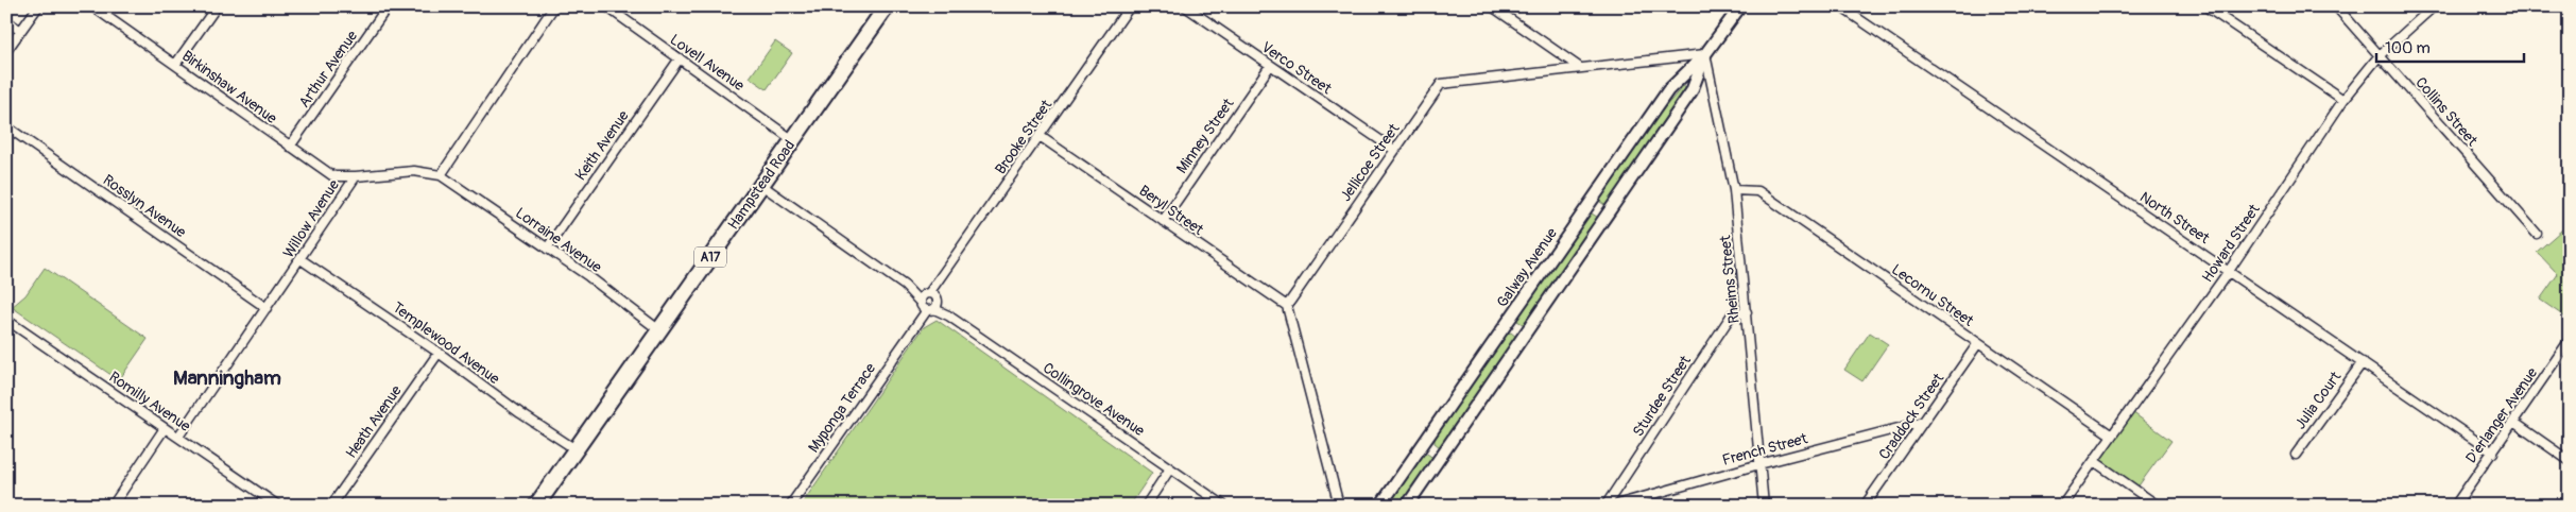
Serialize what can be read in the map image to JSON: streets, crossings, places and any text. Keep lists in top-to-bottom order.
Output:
{
  "streets": {
    "highway": ["Hampstead Road", "A17"],
    "street": [
      "Lovell Avenue",
      "Verco Street",
      "Arthur Avenue",
      "Birkinshaw Avenue",
      "Collins Street",
      "Minney Street",
      "Brooke Street",
      "Keith Avenue",
      "Jellicoe Street",
      "Rosslyn Avenue",
      "Beryl Street",
      "North Street",
      "Willow Avenue",
      "Lorraine Avenue",
      "Howard Street",
      "Galway Avenue",
      "Rheims Street",
      "Lecornu Street",
      "Templewood Avenue",
      "Sturdee Street",
      "Collingrove Avenue",
      "Julia Court",
      "Romilly Avenue",
      "Myponga Terrace",
      "D'erlanger Avenue",
      "Craddock Street",
      "Heath Avenue",
      "French Street"
    ]
  },
  "crossings": [
    ["Lovell Avenue", "Keith Avenue"],
    ["Lovell Avenue", "Hampstead Road"],
    ["Verco Street", "Minney Street"],
    ["Verco Street", "Jellicoe Street"],
    ["Arthur Avenue", "Birkinshaw Avenue"],
    ["Birkinshaw Avenue", "Willow Avenue"],
    ["Collins Street", "Howard Street"],
    ["Minney Street", "Beryl Street"],
    ["Brooke Street", "Beryl Street"],
    ["Brooke Street", "Collingrove Avenue"],
    ["Brooke Street", "Myponga Terrace"],
    ["Keith Avenue", "Lorraine Avenue"],
    ["Jellicoe Street", "Beryl Street"],
    ["Jellicoe Street", "Galway Avenue"],
    ["Jellicoe Street", "Rheims Street"],
    ["Hampstead Road", "Lorraine Avenue"],
    ["Hampstead Road", "Templewood Avenue"],
    ["Hampstead Road", "Collingrove Avenue"],
    ["Rosslyn Avenue", "Willow Avenue"],
    ["North Street", "Howard Street"],
    ["North Street", "Julia Court"],
    ["North Street", "D'erlanger Avenue"],
    ["Willow Avenue", "Lorraine Avenue"],
    ["Willow Avenue", "Templewood Avenue"],
    ["Willow Avenue", "Romilly Avenue"],
    ["Howard Street", "Lecornu Street"],
    ["Galway Avenue", "Rheims Street"],
    ["Rheims Street", "Lecornu Street"],
    ["Rheims Street", "Sturdee Street"],
    ["Rheims Street", "French Street"],
    ["Lecornu Street", "Craddock Street"],
    ["Templewood Avenue", "Heath Avenue"],
    ["Collingrove Avenue", "Myponga Terrace"],
    ["Craddock Street", "French Street"]
  ],
  "districts": ["Manningham"],
  "scale_bar": "100 m"
}
